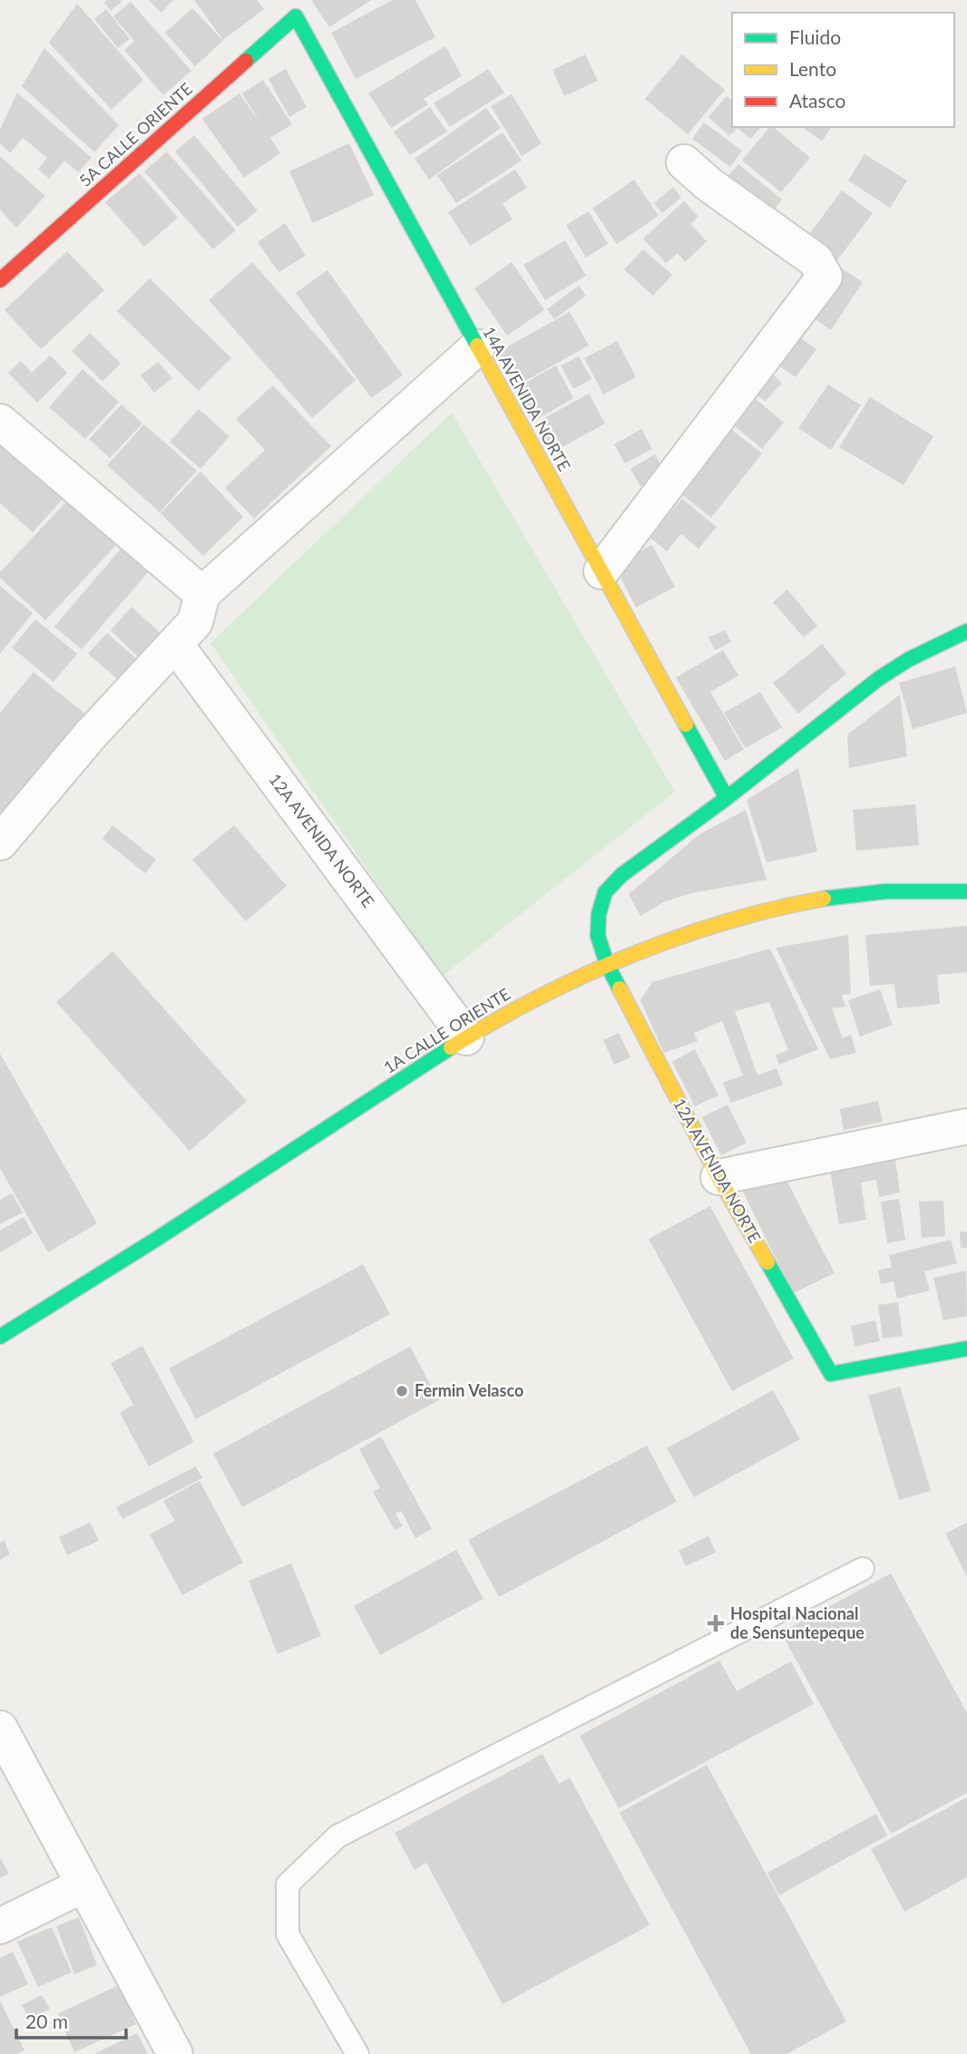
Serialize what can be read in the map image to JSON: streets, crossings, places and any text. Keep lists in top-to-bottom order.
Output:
{
  "streets": {
    "street": [
      "5A CALLE ORIENTE",
      "14A AVENIDA NORTE",
      "12A AVENIDA NORTE",
      "1A CALLE ORIENTE"
    ]
  },
  "crossings": [
    ["5A CALLE ORIENTE", "14A AVENIDA NORTE"],
    ["14A AVENIDA NORTE", "12A AVENIDA NORTE"],
    ["12A AVENIDA NORTE", "1A CALLE ORIENTE"]
  ],
  "places": {
    "other": ["Fermin Velasco"],
    "health": ["Hospital Nacional de Sensuntepeque"]
  },
  "legend": ["Fluido", "Lento", "Atasco"],
  "scale_bar": "20 m"
}
